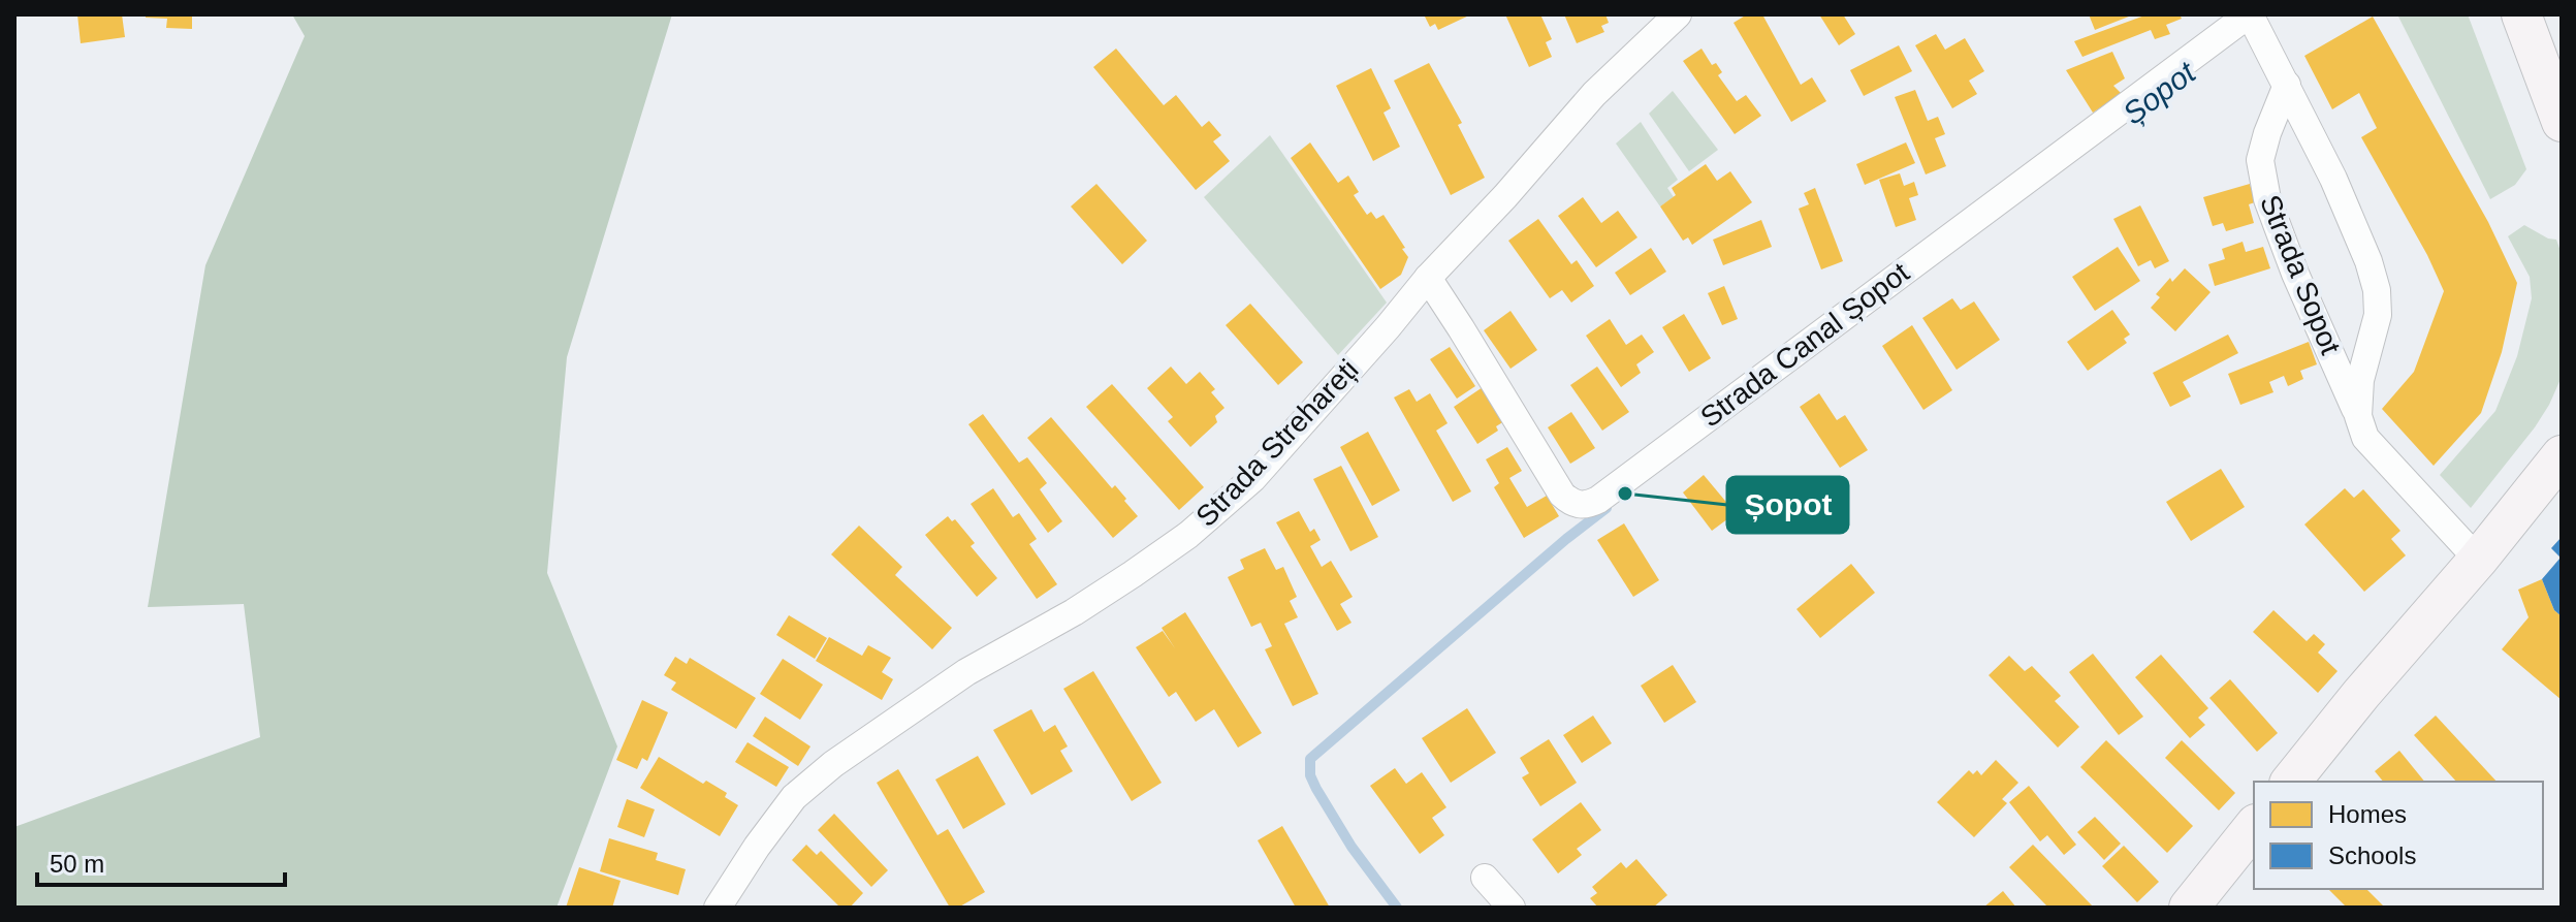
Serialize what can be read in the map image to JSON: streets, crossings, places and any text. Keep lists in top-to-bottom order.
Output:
{
  "streets": {
    "street": ["Strada Sopot", "Strada Canal Șopot", "Strada Strehareți"]
  },
  "crossings": [
    ["Strada Sopot", "Strada Canal Șopot"],
    ["Strada Canal Șopot", "Strada Strehareți"]
  ],
  "water": ["Șopot"],
  "places": ["Șopot"],
  "legend": ["Homes", "Schools"],
  "scale_bar": "50 m"
}
